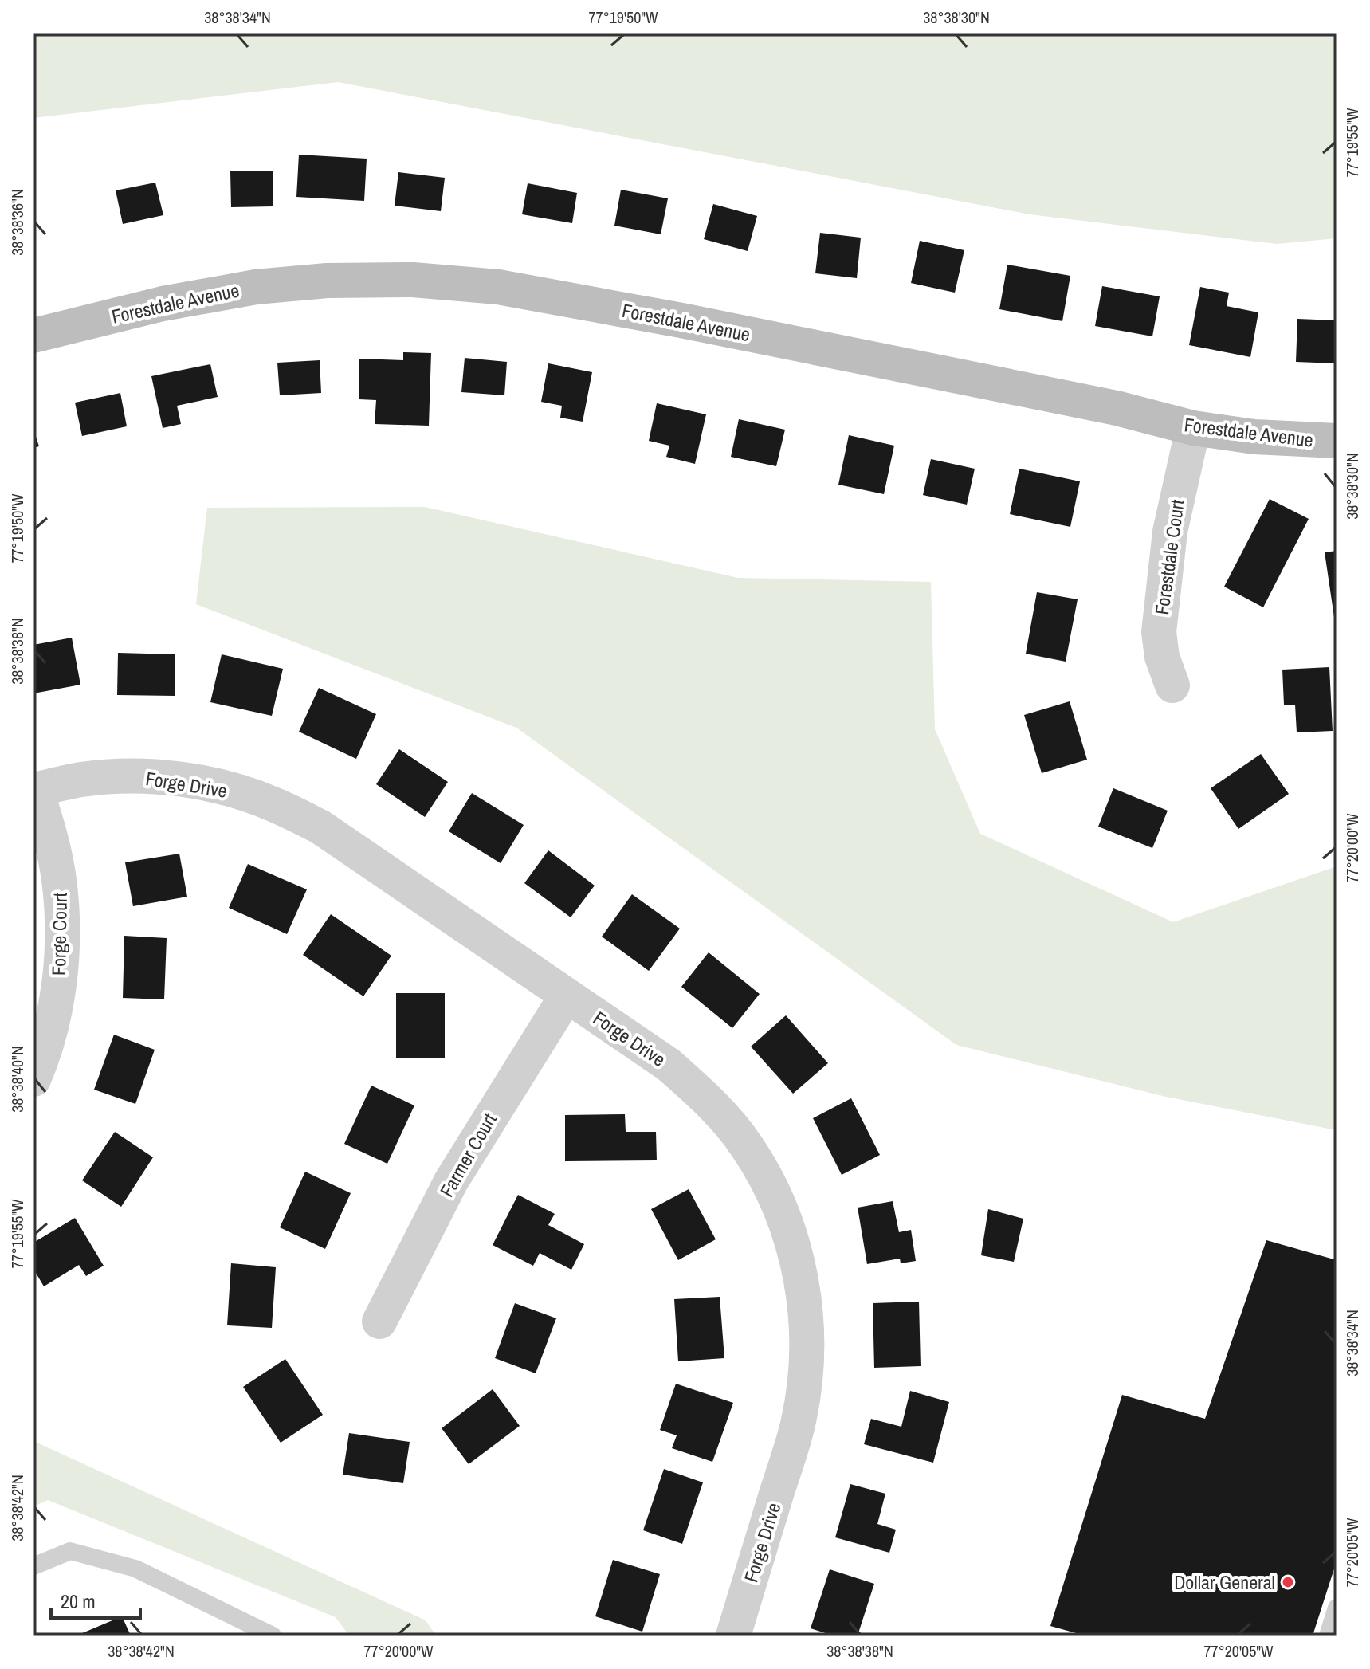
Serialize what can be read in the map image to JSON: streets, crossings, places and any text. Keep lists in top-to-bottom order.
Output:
{
  "streets": {
    "street": [
      "Forestdale Avenue",
      "Forestdale Court",
      "Forge Drive",
      "Forge Court",
      "Farmer Court"
    ]
  },
  "crossings": [
    ["Forestdale Avenue", "Forestdale Court"],
    ["Forge Drive", "Forge Court"],
    ["Forge Drive", "Farmer Court"]
  ],
  "places": ["Dollar General"],
  "scale_bar": "20 m",
  "coordinates": [
    "38°38'34\"N",
    "77°19'50\"W",
    "38°38'30\"N",
    "77°19'55\"W",
    "38°38'36\"N",
    "38°38'38\"N",
    "77°20'00\"W",
    "38°38'40\"N",
    "38°38'42\"N",
    "77°20'05\"W"
  ]
}
